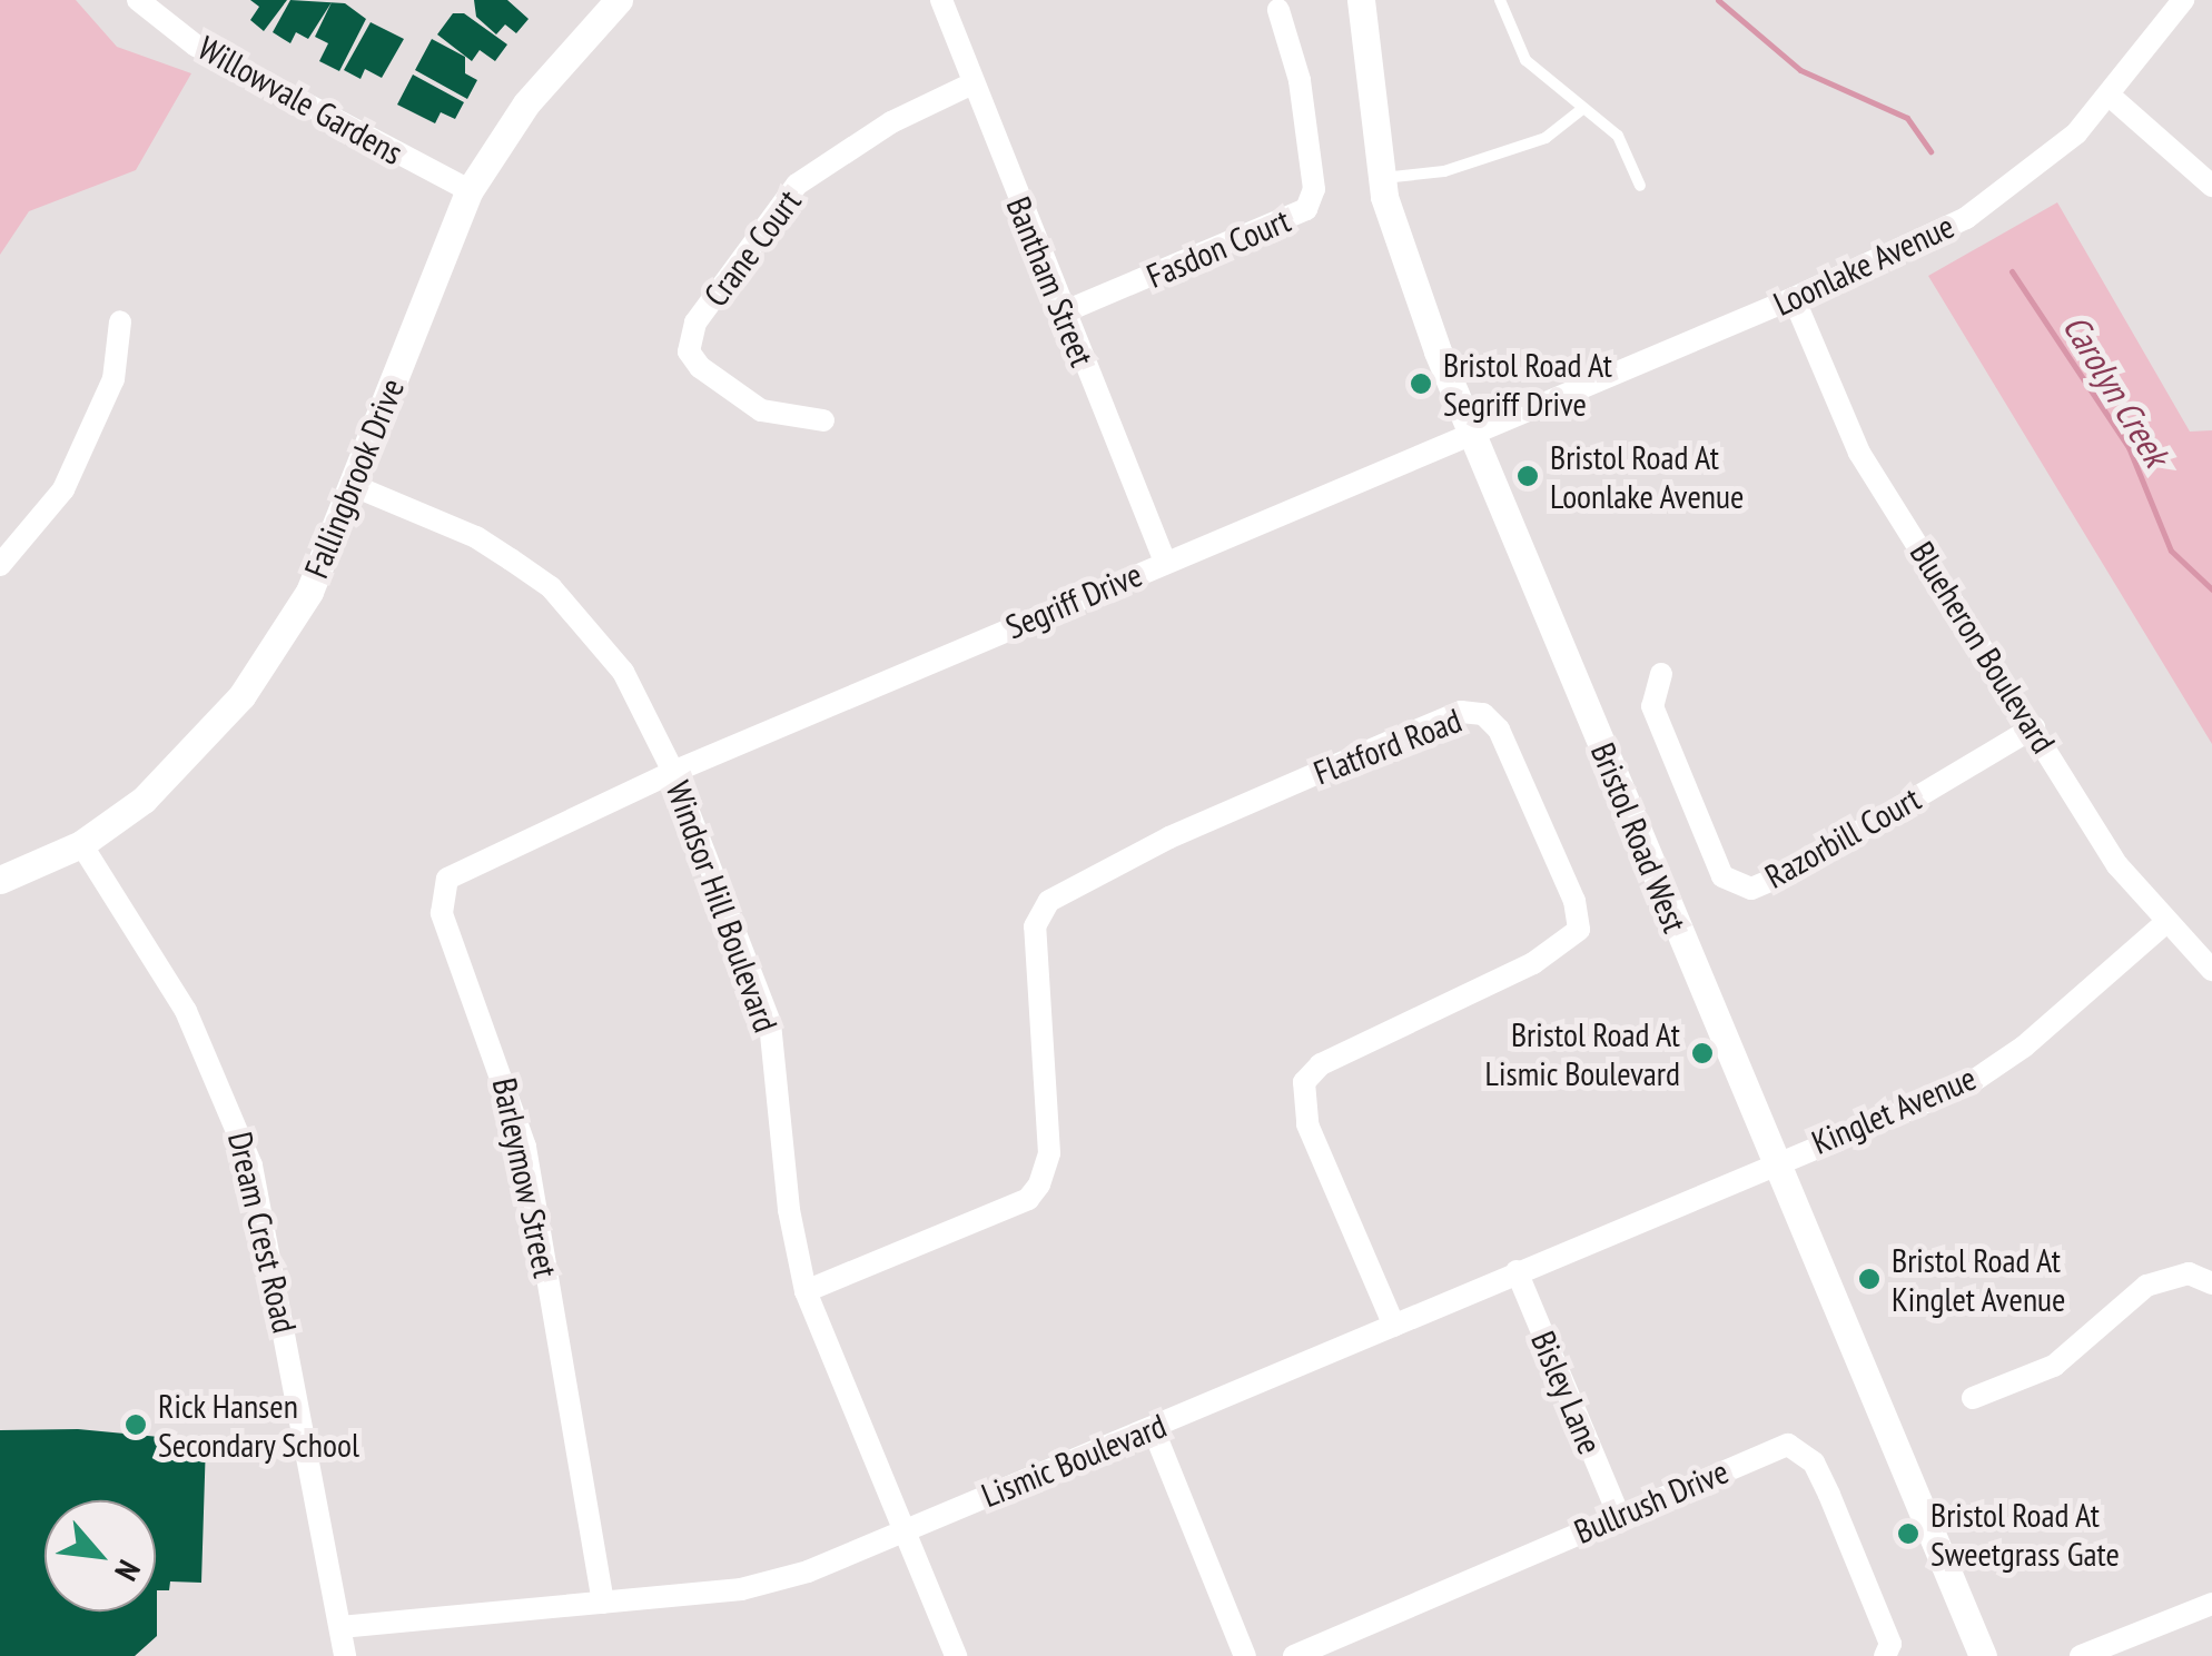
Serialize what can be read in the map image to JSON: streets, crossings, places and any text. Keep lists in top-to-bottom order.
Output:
{
  "streets": {
    "street": [
      "Willowvale Gardens",
      "Crane Court",
      "Fasdon Court",
      "Loonlake Avenue",
      "Bantham Street",
      "Fallingbrook Drive",
      "Segriff Drive",
      "Blueheron Boulevard",
      "Flatford Road",
      "Bristol Road West",
      "Razorbill Court",
      "Windsor Hill Boulevard",
      "Kinglet Avenue",
      "Barleymow Street",
      "Dream Crest Road",
      "Bisley Lane",
      "Lismic Boulevard",
      "Bullrush Drive"
    ]
  },
  "crossings": [
    ["Willowvale Gardens", "Fallingbrook Drive"],
    ["Crane Court", "Bantham Street"],
    ["Fasdon Court", "Bantham Street"],
    ["Loonlake Avenue", "Segriff Drive"],
    ["Loonlake Avenue", "Blueheron Boulevard"],
    ["Loonlake Avenue", "Bristol Road West"],
    ["Bantham Street", "Segriff Drive"],
    ["Fallingbrook Drive", "Windsor Hill Boulevard"],
    ["Fallingbrook Drive", "Dream Crest Road"],
    ["Segriff Drive", "Bristol Road West"],
    ["Segriff Drive", "Windsor Hill Boulevard"],
    ["Segriff Drive", "Barleymow Street"],
    ["Blueheron Boulevard", "Razorbill Court"],
    ["Blueheron Boulevard", "Kinglet Avenue"],
    ["Flatford Road", "Windsor Hill Boulevard"],
    ["Flatford Road", "Lismic Boulevard"],
    ["Bristol Road West", "Kinglet Avenue"],
    ["Bristol Road West", "Lismic Boulevard"],
    ["Windsor Hill Boulevard", "Barleymow Street"],
    ["Windsor Hill Boulevard", "Lismic Boulevard"],
    ["Kinglet Avenue", "Lismic Boulevard"],
    ["Barleymow Street", "Lismic Boulevard"],
    ["Dream Crest Road", "Lismic Boulevard"],
    ["Bisley Lane", "Lismic Boulevard"],
    ["Bisley Lane", "Bullrush Drive"]
  ],
  "water": ["Carolyn Creek"],
  "places": [
    "Bristol Road At Segriff Drive",
    "Bristol Road At Loonlake Avenue",
    "Bristol Road At Lismic Boulevard",
    "Bristol Road At Kinglet Avenue",
    "Rick Hansen Secondary School",
    "Bristol Road At Sweetgrass Gate"
  ],
  "north": "bottom right"
}
